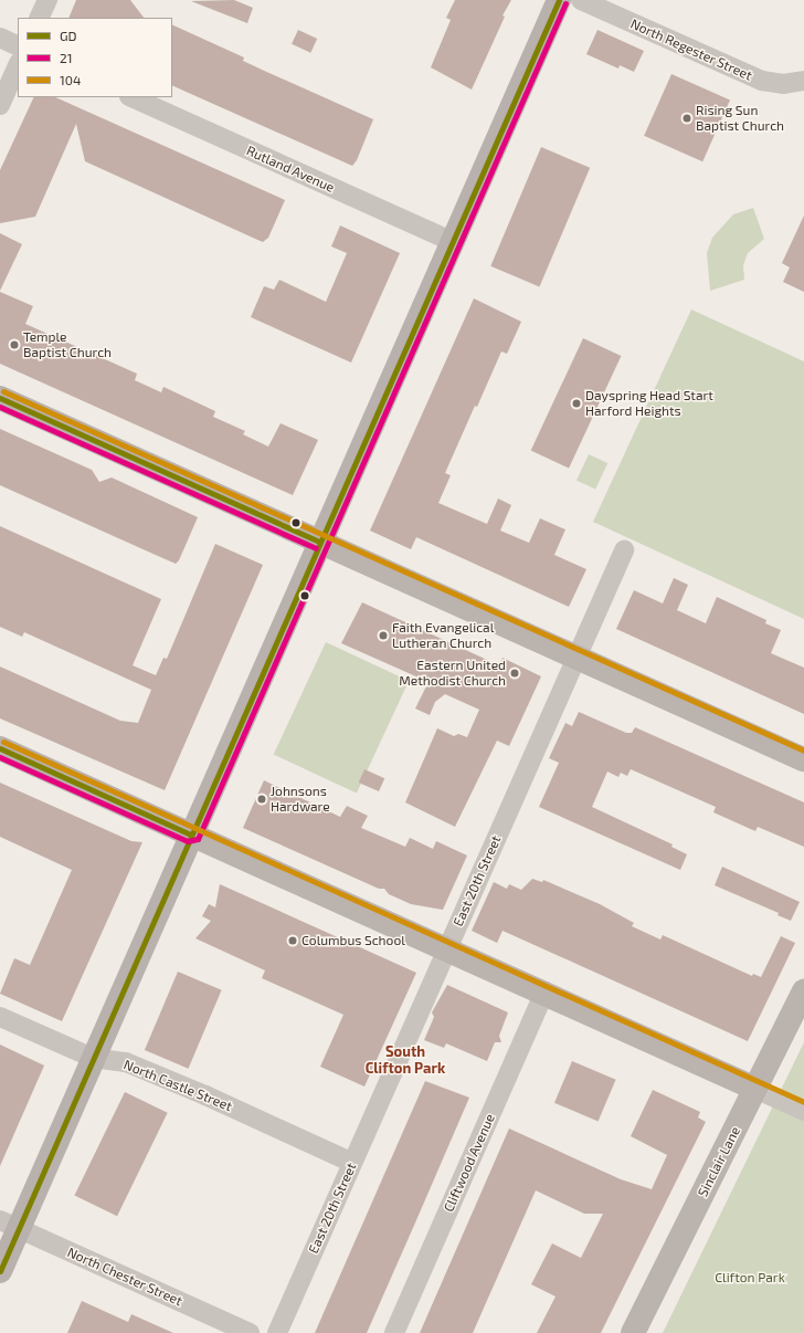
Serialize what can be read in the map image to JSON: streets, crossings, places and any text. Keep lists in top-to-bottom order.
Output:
{
  "streets": {
    "main road": ["Sinclair Lane"],
    "street": [
      "North Regester Street",
      "Rutland Avenue",
      "East 20th Street",
      "North Castle Street",
      "Cliftwood Avenue",
      "North Chester Street"
    ]
  },
  "crossings": [
    ["East 20th Street", "North Castle Street"]
  ],
  "districts": ["South Clifton Park"],
  "parks": ["Clifton Park"],
  "places": [
    "Rising Sun Baptist Church",
    "Temple Baptist Church",
    "Dayspring Head Start Harford Heights",
    "Faith Evangelical Lutheran Church",
    "Eastern United Methodist Church",
    "Johnsons Hardware",
    "Columbus School"
  ],
  "lines": ["transit line GD", "transit line 21", "transit line 104"],
  "legend": ["GD", "21", "104"]
}
